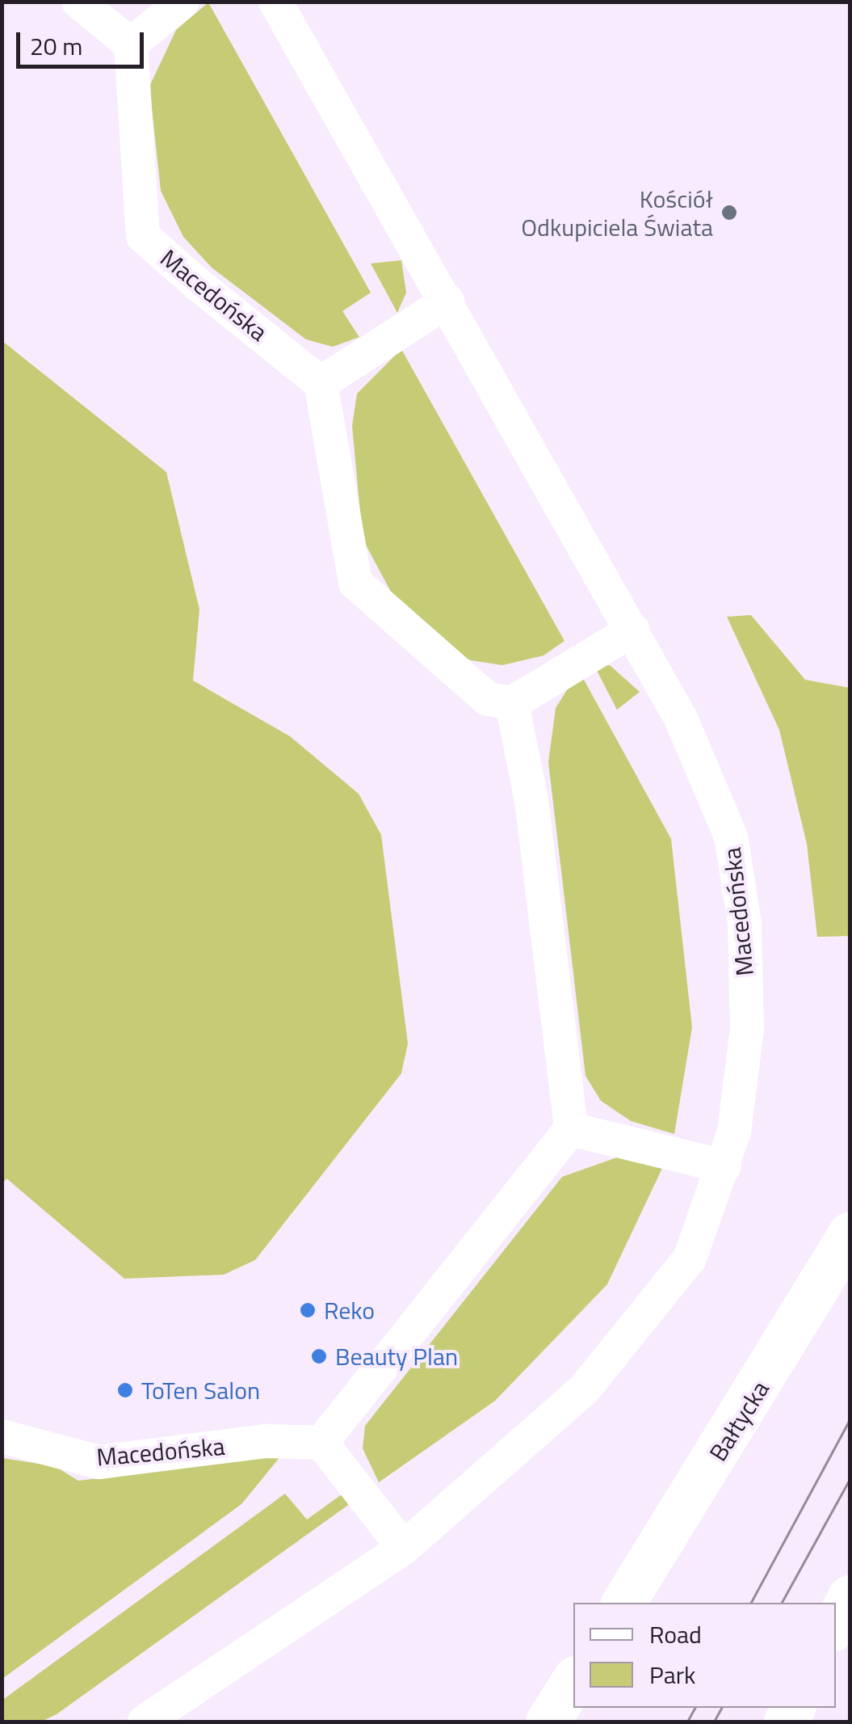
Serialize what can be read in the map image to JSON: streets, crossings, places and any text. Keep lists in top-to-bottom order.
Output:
{
  "streets": {
    "main road": ["Bałtycka"],
    "street": ["Macedońska"]
  },
  "places": [
    "Kościół Odkupiciela Świata",
    "Reko",
    "Beauty Plan",
    "ToTen Salon"
  ],
  "legend": ["Road", "Park"],
  "scale_bar": "20 m"
}
